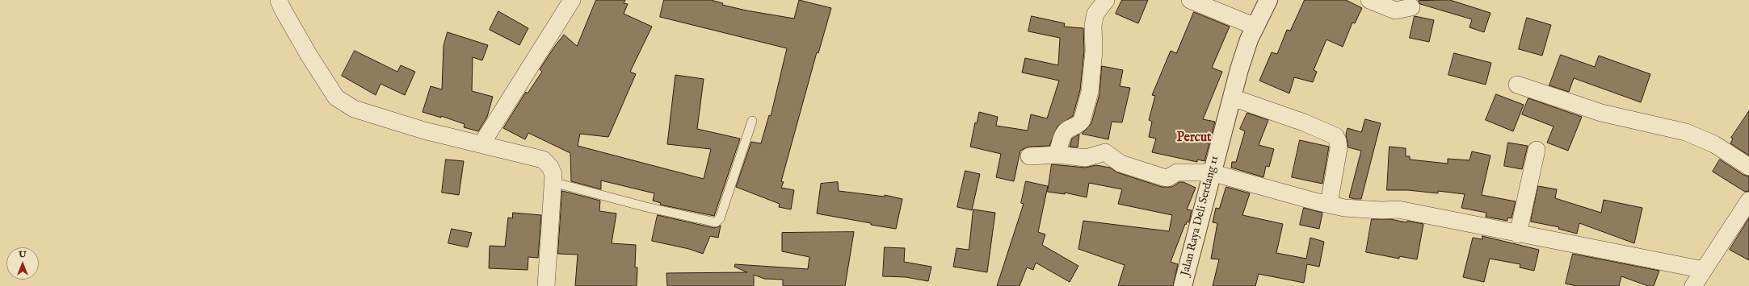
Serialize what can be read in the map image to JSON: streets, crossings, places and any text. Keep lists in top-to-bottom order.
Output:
{
  "streets": {
    "street": ["Jalan Raya Deli Serdang 11"]
  },
  "districts": ["Percut"],
  "north": "top"
}
